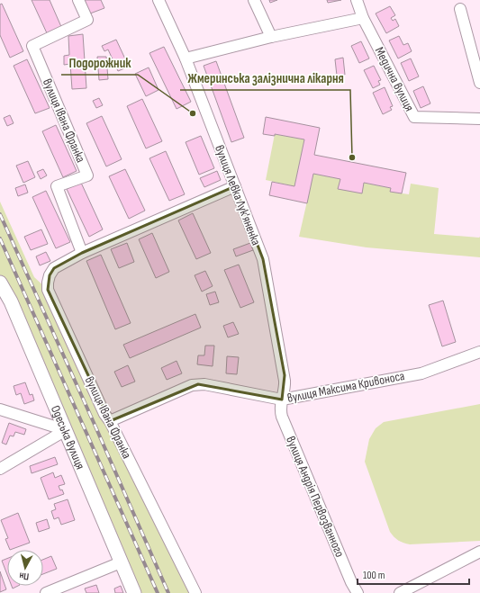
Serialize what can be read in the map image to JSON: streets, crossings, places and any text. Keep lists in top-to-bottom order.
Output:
{
  "streets": {
    "main road": ["Одеська вулиця"],
    "street": [
      "Медична вулиця",
      "вулиця Івана Франка",
      "вулиця Левка Лук'яненка",
      "вулиця Максима Кривоноса",
      "вулиця Андрія Первозванного"
    ]
  },
  "crossings": [
    ["вулиця Івана Франка", "вулиця Левка Лук'яненка"],
    ["вулиця Івана Франка", "вулиця Максима Кривоноса"],
    ["вулиця Левка Лук'яненка", "вулиця Максима Кривоноса"],
    ["вулиця Левка Лук'яненка", "вулиця Андрія Первозванного"],
    ["вулиця Максима Кривоноса", "вулиця Андрія Первозванного"]
  ],
  "places": ["Подорожник", "Жмеринська залізнична лікарня"],
  "scale_bar": "100 m",
  "north": "bottom"
}
